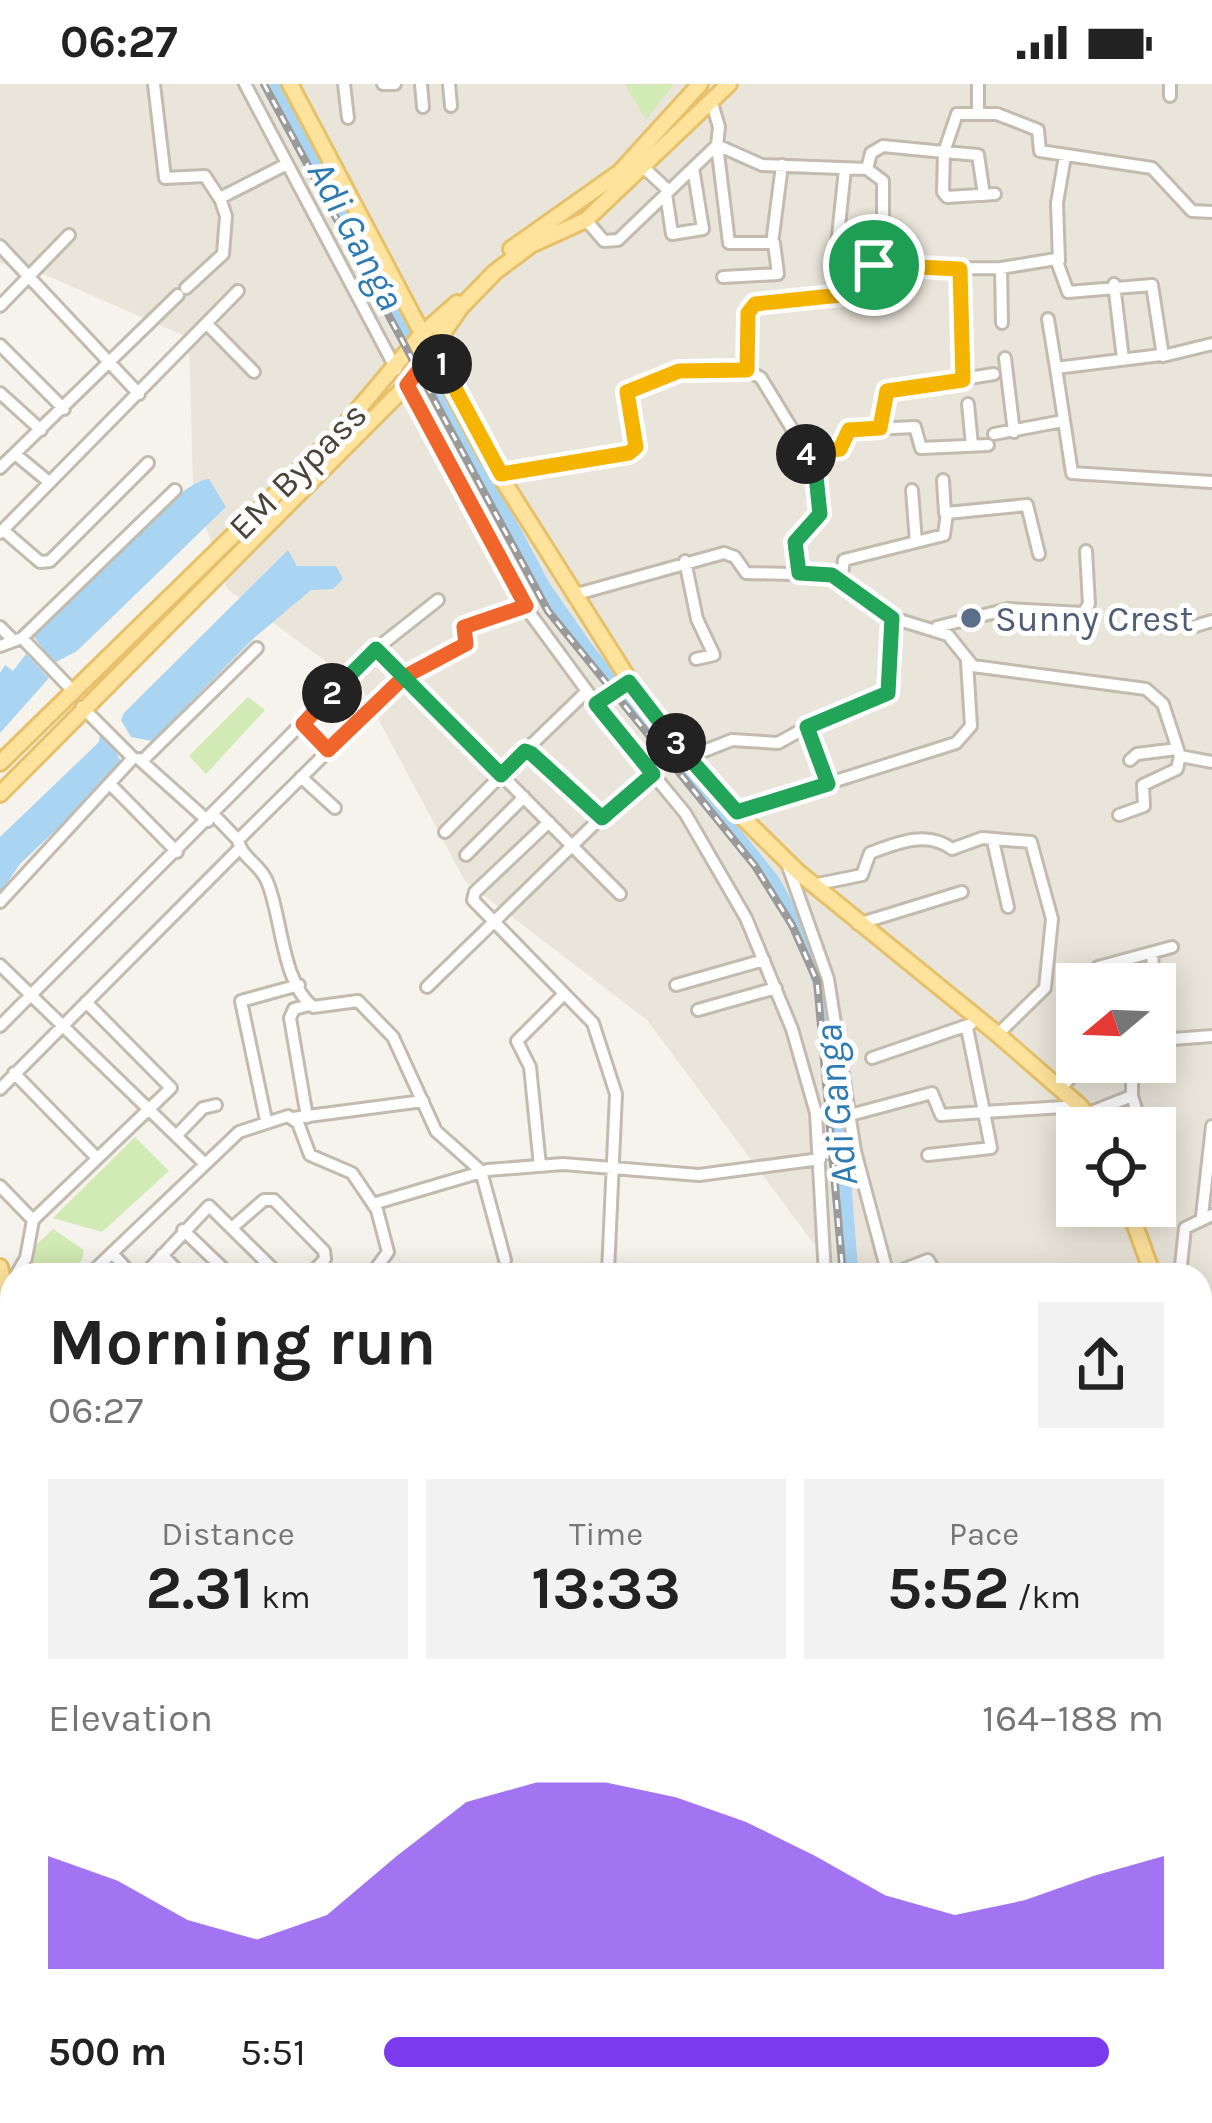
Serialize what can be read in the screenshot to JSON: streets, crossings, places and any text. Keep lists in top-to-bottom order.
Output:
{
  "streets": {
    "main road": ["EM Bypass"]
  },
  "water": ["Adi Ganga"],
  "places": ["Sunny Crest"],
  "north": "left",
  "page": {
    "status": "06:27",
    "pins": [
      "1",
      "4",
      "2",
      "3"
    ],
    "heading": ["Morning run", "06:27"],
    "stats": [
      ["Distance", "2.31 km"],
      ["Time", "13:33"],
      ["Pace", "5:52 /km"]
    ],
    "chart": ["Elevation", "164–188 m"],
    "list": [
      {
        "name": "500 m",
        "note": "5:51"
      }
    ]
  }
}
